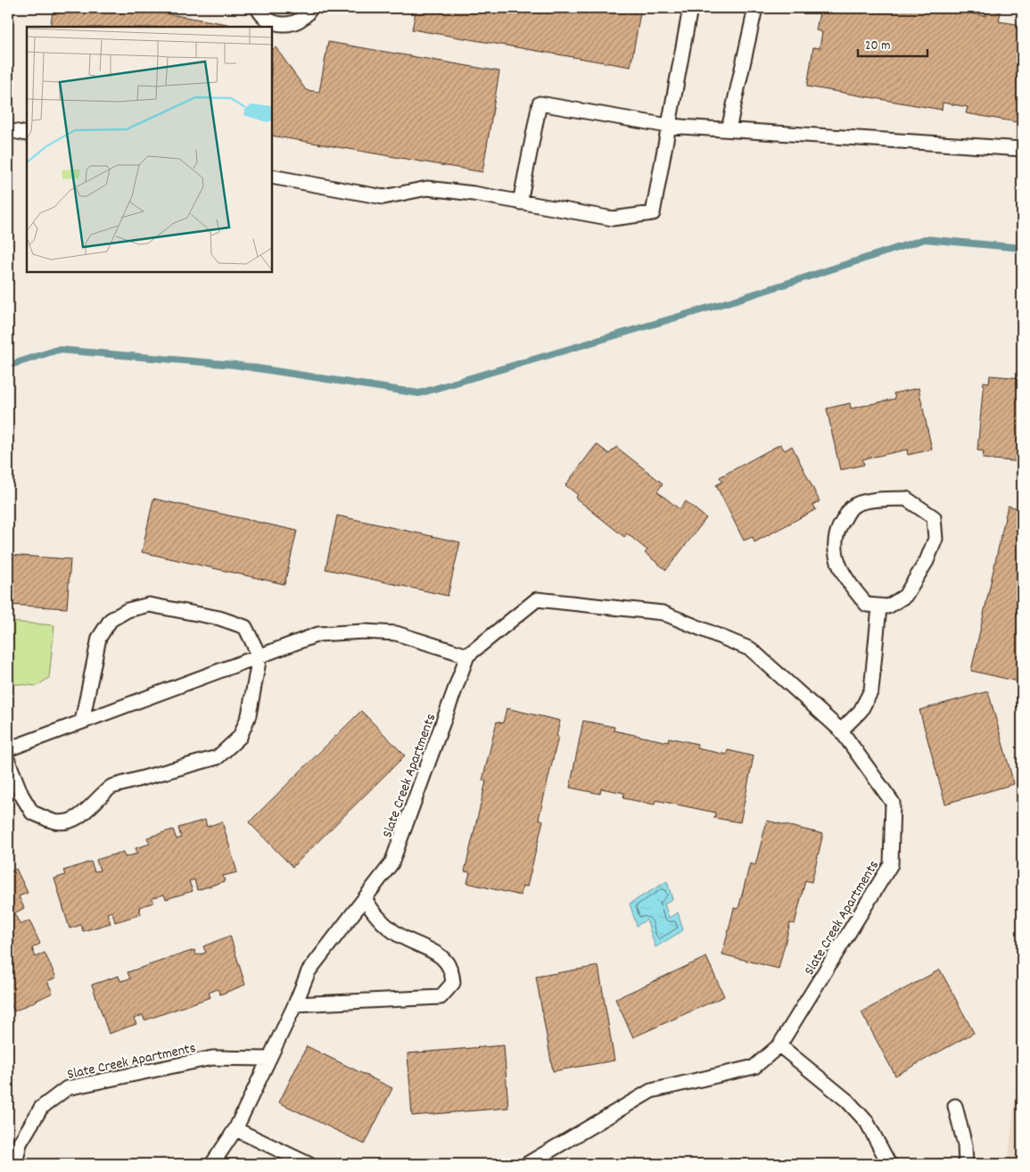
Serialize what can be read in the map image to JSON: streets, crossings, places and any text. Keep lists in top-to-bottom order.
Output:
{
  "streets": {
    "lane": ["Slate Creek Apartments"]
  },
  "scale_bar": "20 m"
}
